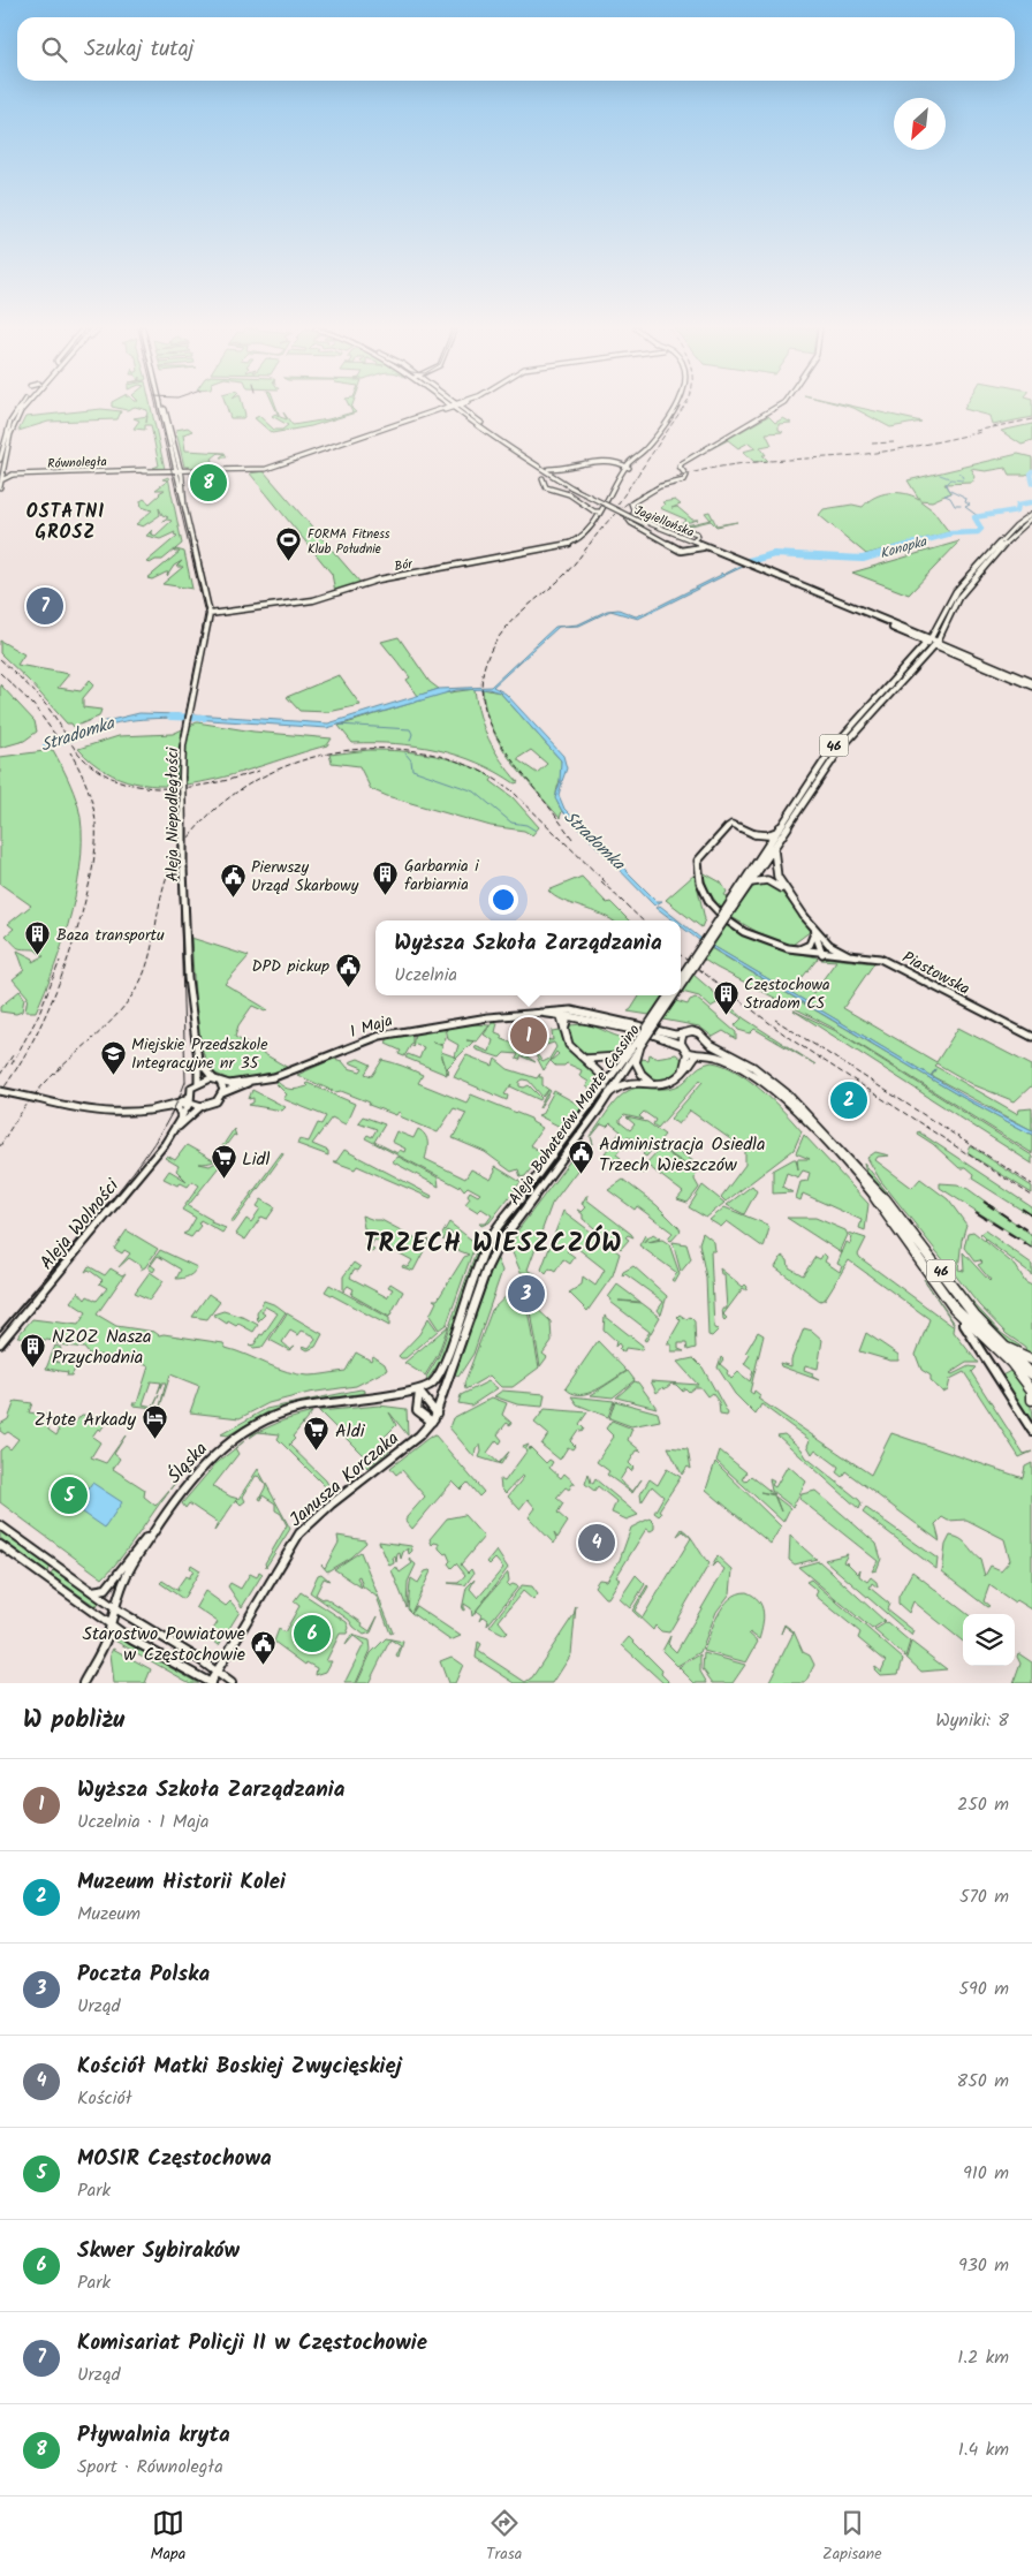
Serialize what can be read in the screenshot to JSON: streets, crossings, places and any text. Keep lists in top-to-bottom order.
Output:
{
  "streets": {
    "main road": [
      "Jagiellońska",
      "46",
      "1 Maja",
      "Aleja Bohaterów Monte Cassino"
    ],
    "street": [
      "Równoległa",
      "Bór",
      "Aleja Niepodległości",
      "Piastowska",
      "Aleja Wolności",
      "Śląska",
      "Janusza Korczaka"
    ]
  },
  "crossings": [
    ["Równoległa", "Jagiellońska"],
    ["Równoległa", "Aleja Niepodległości"],
    ["Jagiellońska", "Aleja Bohaterów Monte Cassino"],
    ["Bór", "Aleja Niepodległości"],
    ["Aleja Niepodległości", "1 Maja"],
    ["Aleja Niepodległości", "Aleja Wolności"],
    ["1 Maja", "Aleja Wolności"],
    ["Aleja Bohaterów Monte Cassino", "Śląska"],
    ["Aleja Bohaterów Monte Cassino", "Janusza Korczaka"]
  ],
  "districts": ["OSTATNI GROSZ", "TRZECH WIESZCZÓW"],
  "water": ["Konopka", "Stradomka"],
  "places": {
    "sports": ["FORMA Fitness Klub Południe"],
    "building": [
      "Garbarnia i farbiarnia",
      "Baza transportu",
      "Częstochowa Stradom CS",
      "NZOZ Nasza Przychodnia"
    ],
    "public building": [
      "Pierwszy Urząd Skarbowy",
      "DPD pickup",
      "Administracja Osiedla Trzech Wieszczów",
      "Starostwo Powiatowe w Częstochowie"
    ],
    "school or university": ["Miejskie Przedszkole Integracyjne nr 35"],
    "supermarket": ["Lidl", "Aldi"],
    "hotel": ["Złote Arkady"]
  },
  "north": "bottom left",
  "page": {
    "search": "Szukaj tutaj",
    "pins": [
      "8",
      "7",
      "1",
      "2",
      "3",
      "5",
      "4",
      "6"
    ],
    "popup": ["Wyższa Szkoła Zarządzania", "Uczelnia"],
    "heading": ["W pobliżu", "Wyniki: 8"],
    "list": [
      {
        "mark": "1",
        "name": "Wyższa Szkoła Zarządzania",
        "note": "Uczelnia · 1 Maja",
        "value": "250 m"
      },
      {
        "mark": "2",
        "name": "Muzeum Historii Kolei",
        "note": "Muzeum",
        "value": "570 m"
      },
      {
        "mark": "3",
        "name": "Poczta Polska",
        "note": "Urząd",
        "value": "590 m"
      },
      {
        "mark": "4",
        "name": "Kościół Matki Boskiej Zwycięskiej",
        "note": "Kościół",
        "value": "850 m"
      },
      {
        "mark": "5",
        "name": "MOSIR Częstochowa",
        "note": "Park",
        "value": "910 m"
      },
      {
        "mark": "6",
        "name": "Skwer Sybiraków",
        "note": "Park",
        "value": "930 m"
      },
      {
        "mark": "7",
        "name": "Komisariat Policji II w Częstochowie",
        "note": "Urząd",
        "value": "1.2 km"
      },
      {
        "mark": "8",
        "name": "Pływalnia kryta",
        "note": "Sport · Równoległa",
        "value": "1.4 km"
      }
    ],
    "nav": ["Mapa", "Trasa", "Zapisane"]
  }
}
